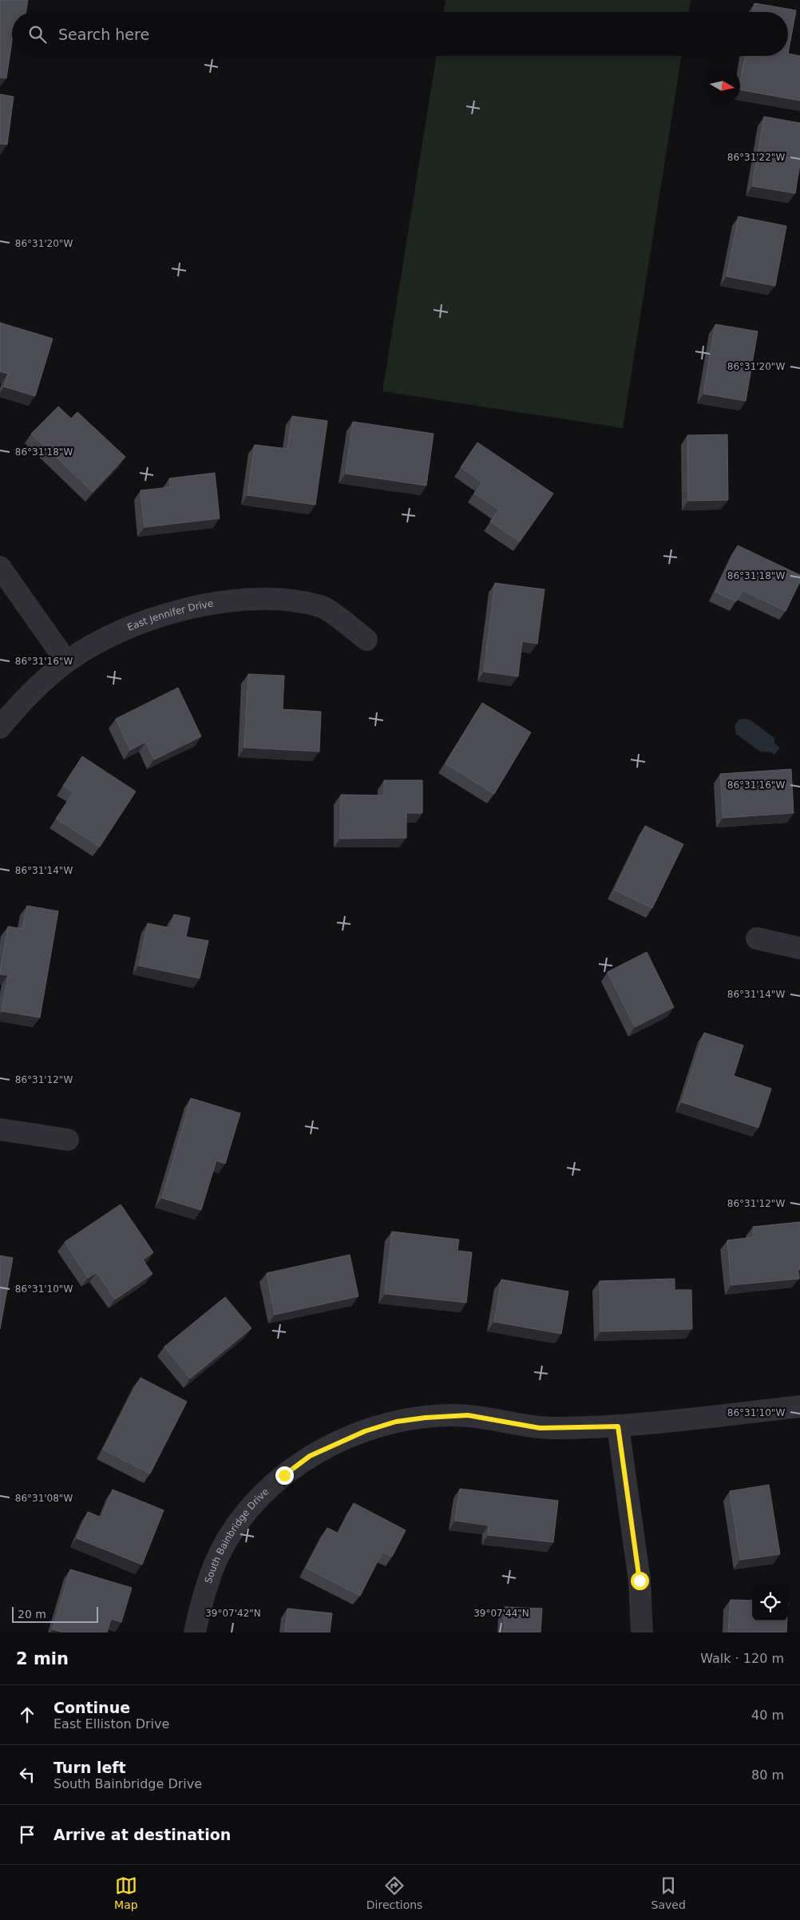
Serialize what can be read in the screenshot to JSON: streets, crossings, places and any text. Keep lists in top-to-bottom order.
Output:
{
  "streets": {
    "street": ["East Jennifer Drive", "South Bainbridge Drive"]
  },
  "scale_bar": "20 m",
  "north": "right",
  "page": {
    "search": "Search here",
    "scale": "20 m",
    "heading": ["2 min", "Walk · 120 m"],
    "list": [
      ["Continue", "East Elliston Drive", "40 m"],
      ["Turn left", "South Bainbridge Drive", "80 m"],
      "Arrive at destination"
    ],
    "nav": ["Map", "Directions", "Saved"]
  },
  "coordinates": [
    "86°31'22\"W",
    "86°31'20\"W",
    "86°31'18\"W",
    "86°31'16\"W",
    "86°31'14\"W",
    "86°31'12\"W",
    "86°31'10\"W",
    "86°31'08\"W",
    "39°07'42\"N",
    "39°07'44\"N"
  ]
}
